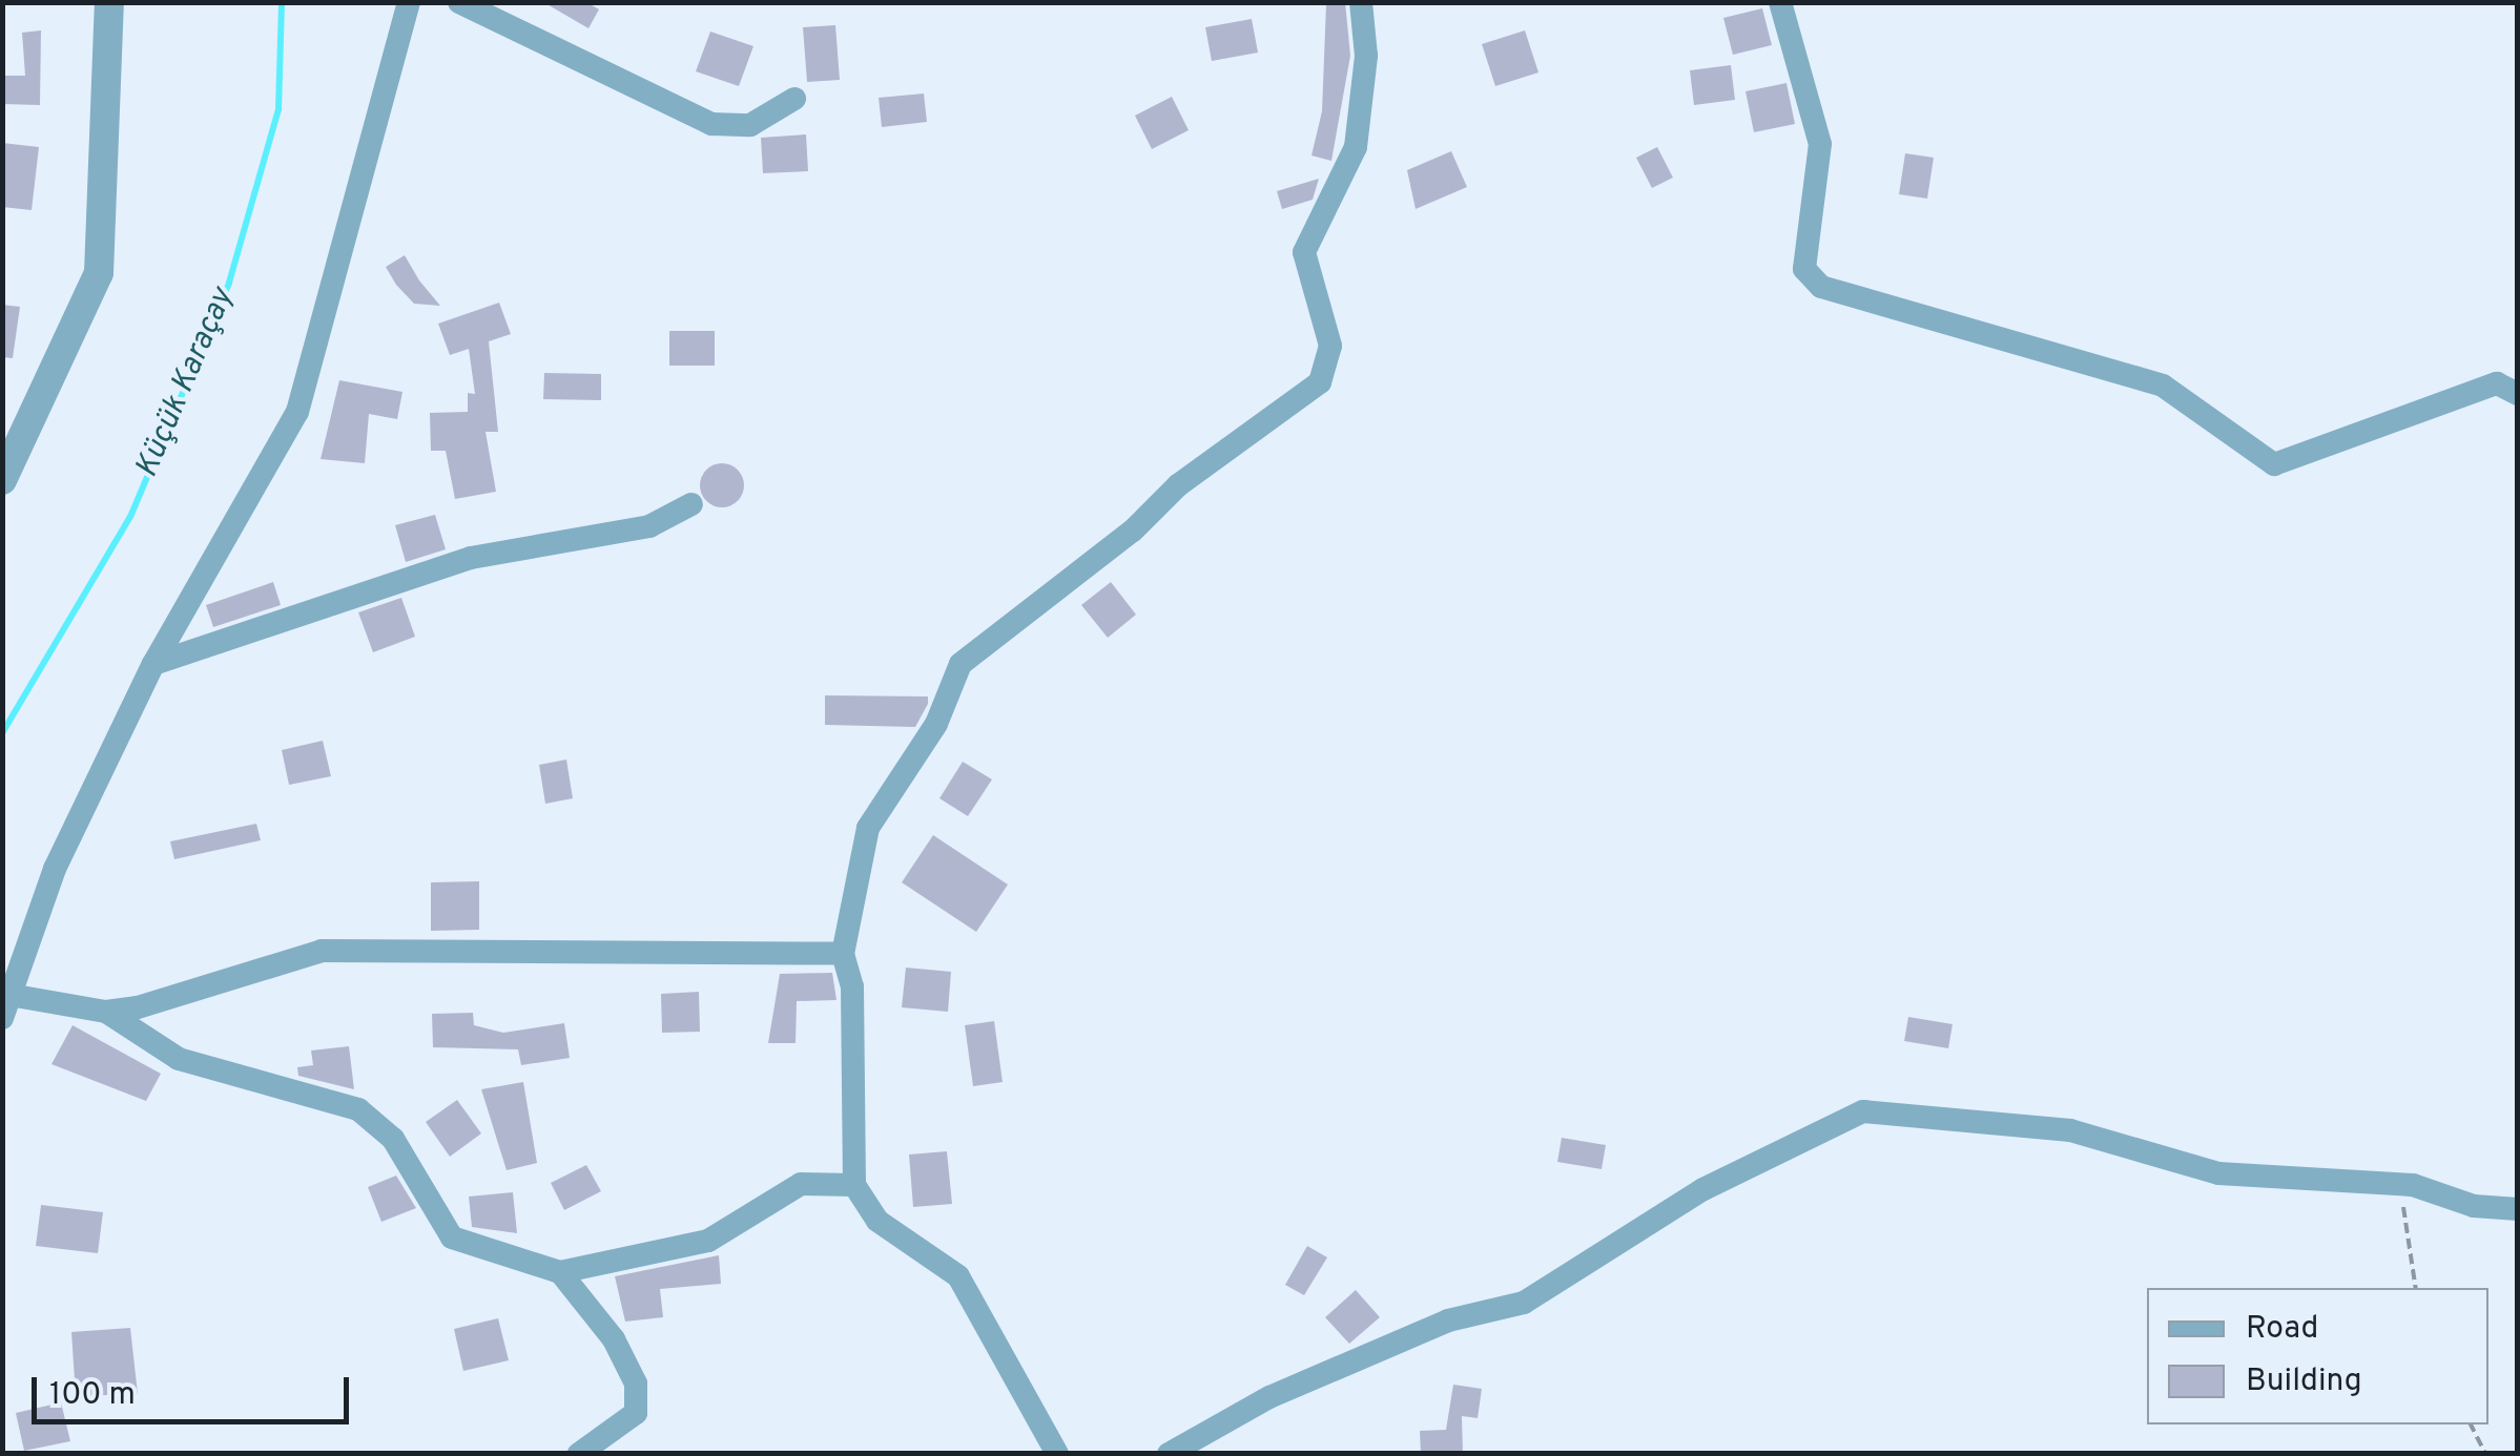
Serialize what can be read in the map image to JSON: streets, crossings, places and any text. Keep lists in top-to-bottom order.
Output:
{
  "water": ["Küçük Karaçay"],
  "legend": ["Road", "Building"],
  "scale_bar": "100 m"
}
